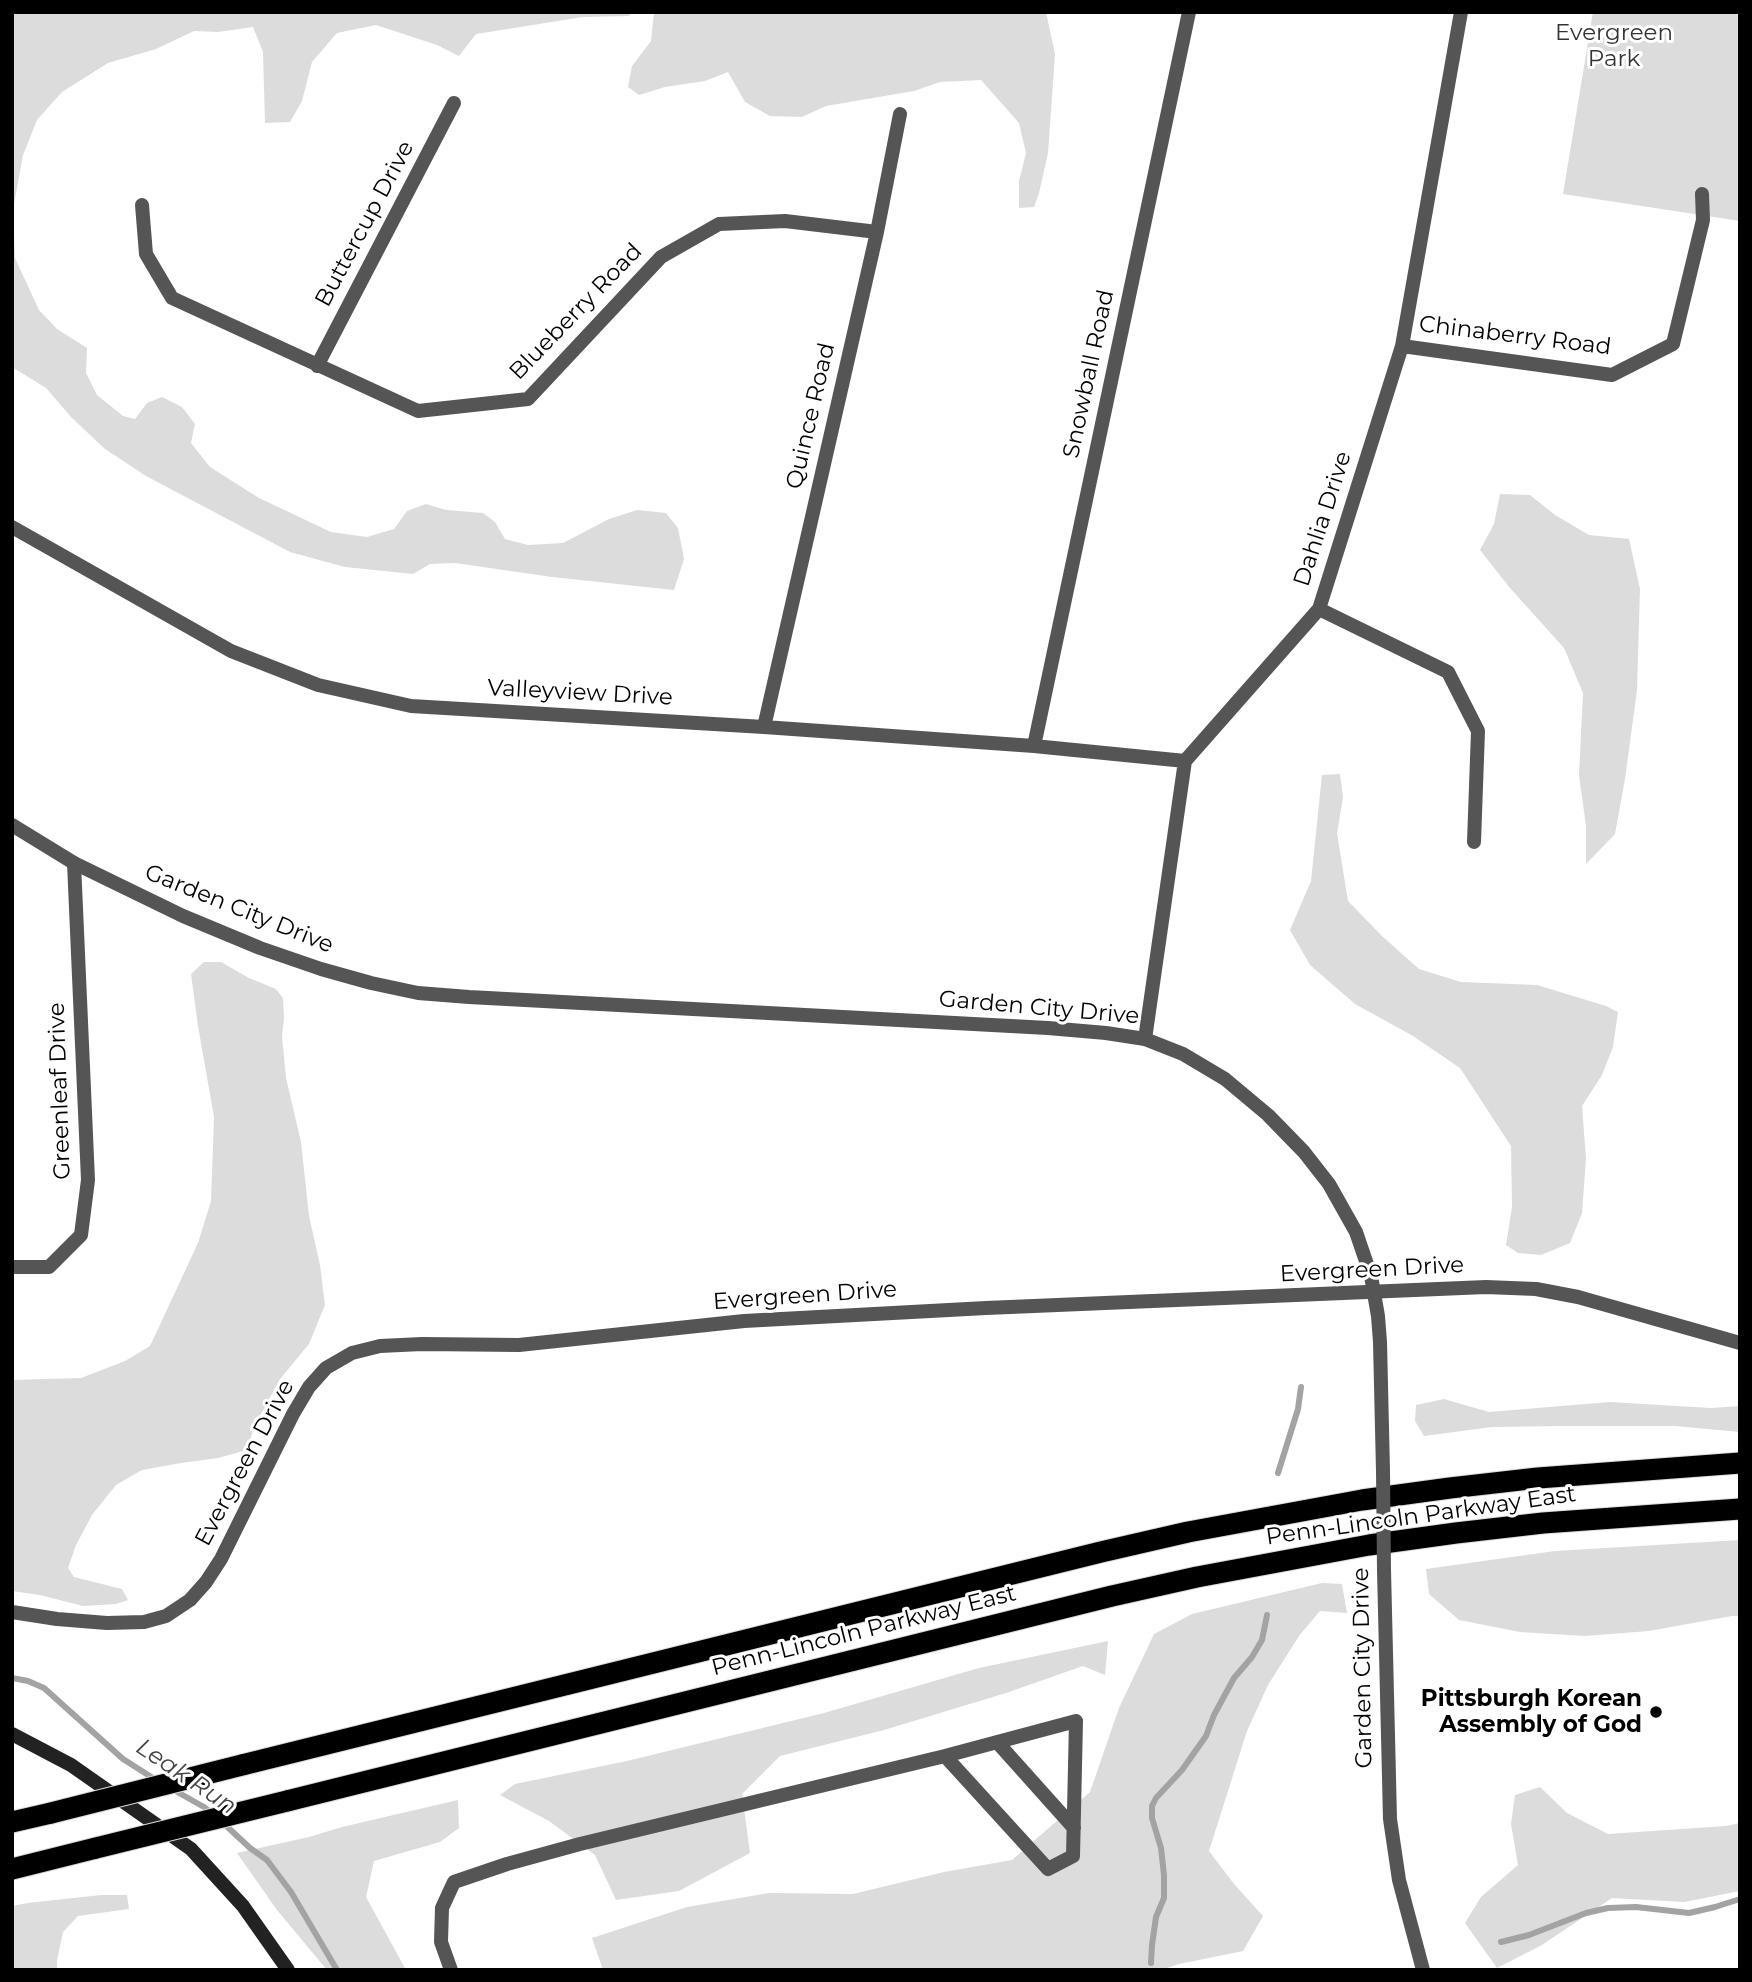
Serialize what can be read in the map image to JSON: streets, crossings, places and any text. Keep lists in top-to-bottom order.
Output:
{
  "streets": {
    "highway": ["Penn-Lincoln Parkway East"],
    "street": [
      "Buttercup Drive",
      "Blueberry Road",
      "Chinaberry Road",
      "Snowball Road",
      "Quince Road",
      "Dahlia Drive",
      "Valleyview Drive",
      "Garden City Drive",
      "Greenleaf Drive",
      "Evergreen Drive"
    ]
  },
  "crossings": [
    ["Buttercup Drive", "Blueberry Road"],
    ["Blueberry Road", "Quince Road"],
    ["Chinaberry Road", "Dahlia Drive"],
    ["Snowball Road", "Valleyview Drive"],
    ["Quince Road", "Valleyview Drive"],
    ["Dahlia Drive", "Valleyview Drive"],
    ["Garden City Drive", "Greenleaf Drive"],
    ["Garden City Drive", "Evergreen Drive"]
  ],
  "water": ["Leak Run"],
  "parks": ["Evergreen Park"],
  "places": ["Pittsburgh Korean Assembly of God"]
}
